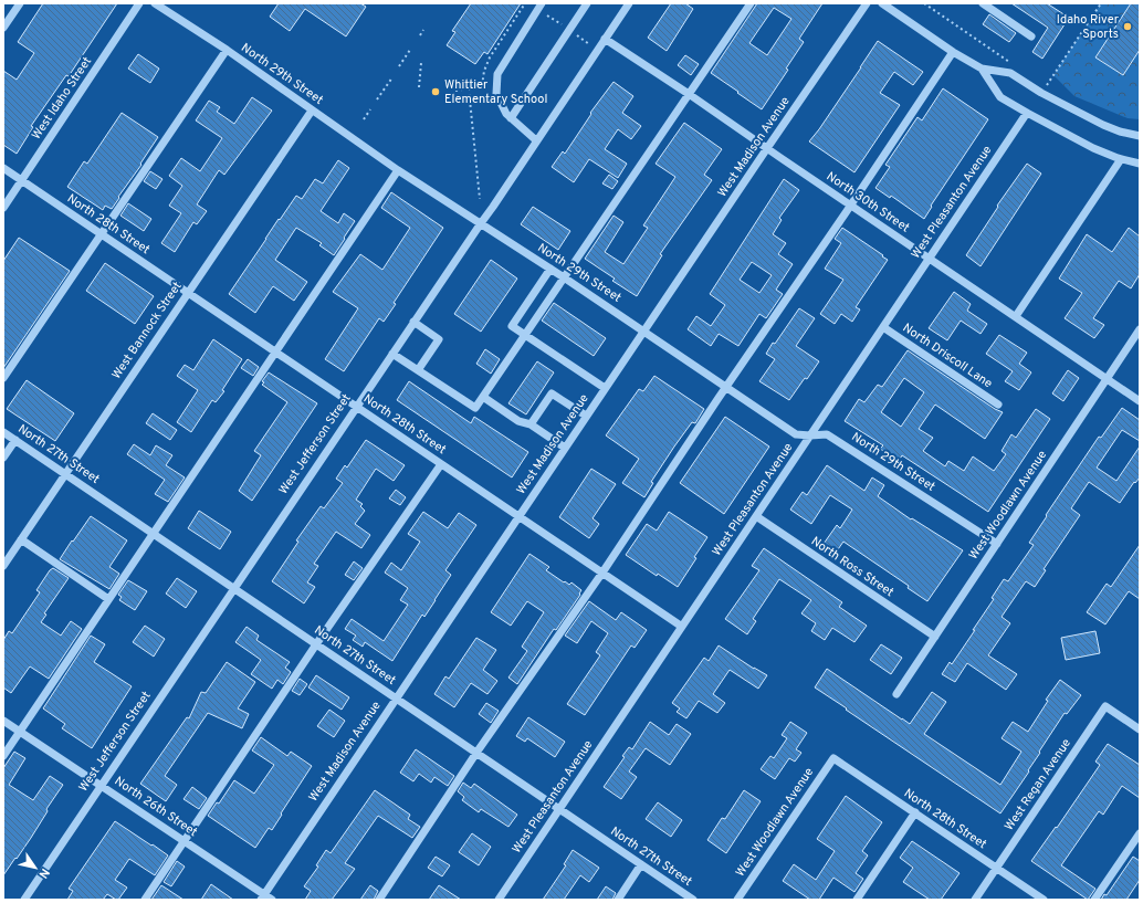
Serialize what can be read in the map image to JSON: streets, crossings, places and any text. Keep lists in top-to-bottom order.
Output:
{
  "streets": {
    "street": [
      "North 29th Street",
      "West Idaho Street",
      "West Madison Avenue",
      "North 30th Street",
      "West Pleasanton Avenue",
      "North 28th Street",
      "West Bannock Street",
      "North Driscoll Lane",
      "West Jefferson Street",
      "North 27th Street",
      "West Woodlawn Avenue",
      "North Ross Street",
      "West Regan Avenue",
      "North 26th Street"
    ]
  },
  "crossings": [
    ["North 29th Street", "West Madison Avenue"],
    ["North 29th Street", "West Pleasanton Avenue"],
    ["North 29th Street", "West Bannock Street"],
    ["North 29th Street", "West Jefferson Street"],
    ["North 29th Street", "West Woodlawn Avenue"],
    ["West Idaho Street", "North 28th Street"],
    ["West Madison Avenue", "North 30th Street"],
    ["West Madison Avenue", "North 28th Street"],
    ["West Madison Avenue", "North 27th Street"],
    ["West Madison Avenue", "North 26th Street"],
    ["North 30th Street", "West Pleasanton Avenue"],
    ["North 30th Street", "West Jefferson Street"],
    ["North 30th Street", "West Woodlawn Avenue"],
    ["West Pleasanton Avenue", "North 28th Street"],
    ["West Pleasanton Avenue", "North Driscoll Lane"],
    ["West Pleasanton Avenue", "North 27th Street"],
    ["West Pleasanton Avenue", "North Ross Street"],
    ["North 28th Street", "West Bannock Street"],
    ["North 28th Street", "West Jefferson Street"],
    ["North 28th Street", "West Woodlawn Avenue"],
    ["North 28th Street", "West Regan Avenue"],
    ["West Bannock Street", "North 27th Street"],
    ["West Jefferson Street", "North 27th Street"],
    ["West Jefferson Street", "North 26th Street"],
    ["West Woodlawn Avenue", "North Ross Street"]
  ],
  "places": ["Idaho River Sports", "Whittier Elementary School"],
  "north": "bottom right"
}
